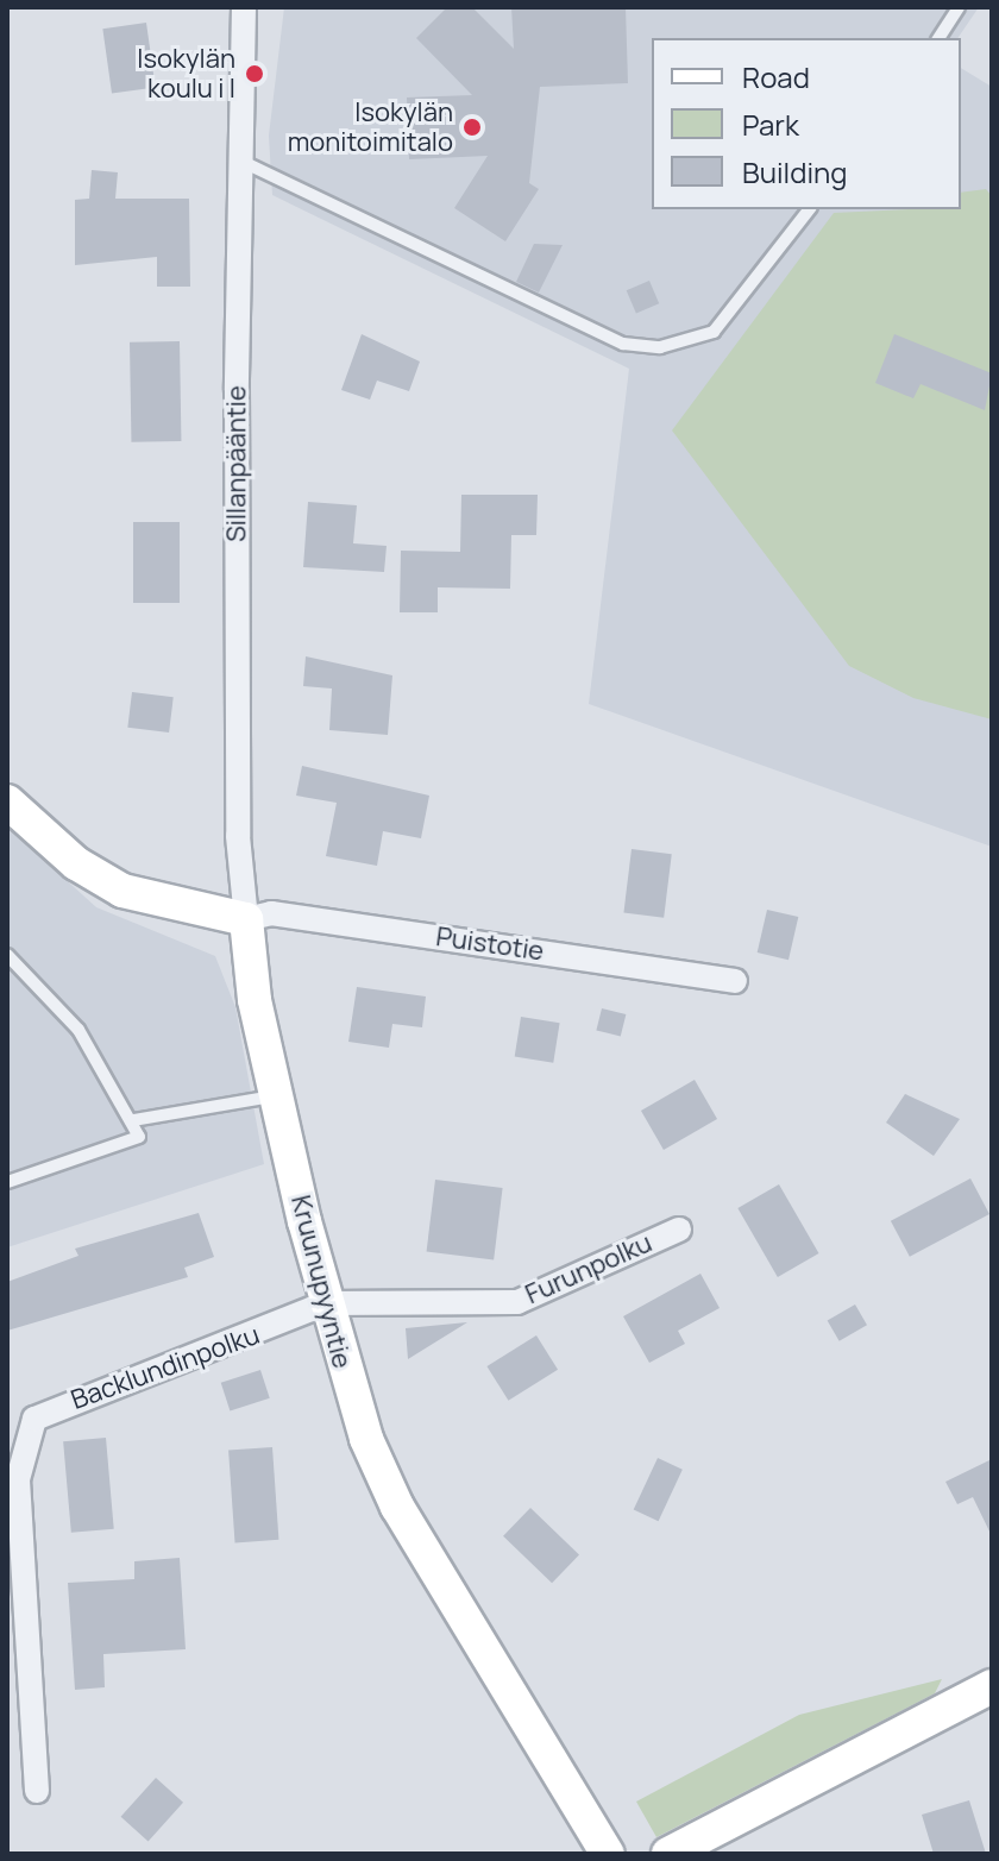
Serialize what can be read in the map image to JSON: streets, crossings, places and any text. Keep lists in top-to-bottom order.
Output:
{
  "streets": {
    "street": [
      "Sillanpääntie",
      "Puistotie",
      "Furunpolku",
      "Kruunupyyntie",
      "Backlundinpolku"
    ]
  },
  "crossings": [
    ["Sillanpääntie", "Puistotie"],
    ["Sillanpääntie", "Kruunupyyntie"],
    ["Puistotie", "Kruunupyyntie"],
    ["Furunpolku", "Kruunupyyntie"],
    ["Furunpolku", "Backlundinpolku"],
    ["Kruunupyyntie", "Backlundinpolku"]
  ],
  "places": ["Isokylän koulu i I", "Isokylän monitoimitalo"],
  "legend": ["Road", "Park", "Building"]
}
